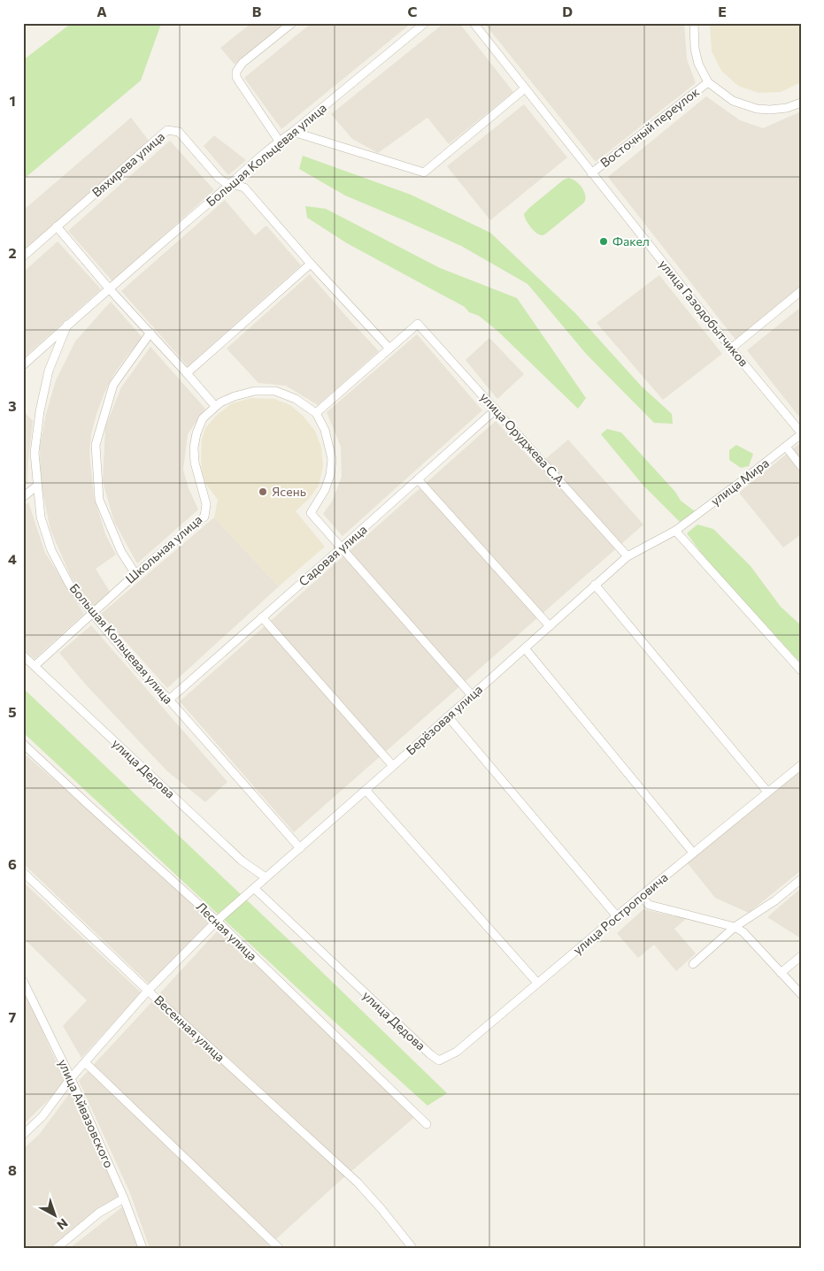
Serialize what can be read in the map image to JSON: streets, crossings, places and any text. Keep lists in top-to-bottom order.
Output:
{
  "streets": {
    "street": [
      "Восточный переулок",
      "Большая Кольцевая улица",
      "Вяхирева улица",
      "улица Газодобытчиков",
      "улица Оруджева С.А.",
      "улица Мира",
      "Школьная улица",
      "Садовая улица",
      "Берёзовая улица",
      "улица Дедова",
      "улица Ростроповича",
      "Лесная улица",
      "Весенная улица",
      "улица Айвазовского"
    ]
  },
  "crossings": [
    ["Восточный переулок", "улица Газодобытчиков"],
    ["Большая Кольцевая улица", "Вяхирева улица"],
    ["Большая Кольцевая улица", "Школьная улица"],
    ["Большая Кольцевая улица", "Садовая улица"],
    ["Большая Кольцевая улица", "Берёзовая улица"],
    ["Вяхирева улица", "улица Оруджева С.А."],
    ["улица Газодобытчиков", "улица Мира"],
    ["улица Оруджева С.А.", "Садовая улица"],
    ["улица Оруджева С.А.", "Берёзовая улица"],
    ["улица Мира", "Берёзовая улица"],
    ["Школьная улица", "Садовая улица"],
    ["Школьная улица", "улица Дедова"],
    ["Берёзовая улица", "улица Дедова"],
    ["Берёзовая улица", "Лесная улица"],
    ["Берёзовая улица", "Весенная улица"],
    ["Берёзовая улица", "улица Айвазовского"],
    ["улица Дедова", "улица Ростроповича"]
  ],
  "places": ["Факел", "Ясень"],
  "north": "bottom right",
  "grid": {
    "columns": [
      "A",
      "B",
      "C",
      "D",
      "E"
    ],
    "rows": [
      "1",
      "2",
      "3",
      "4",
      "5",
      "6",
      "7",
      "8"
    ]
  }
}
